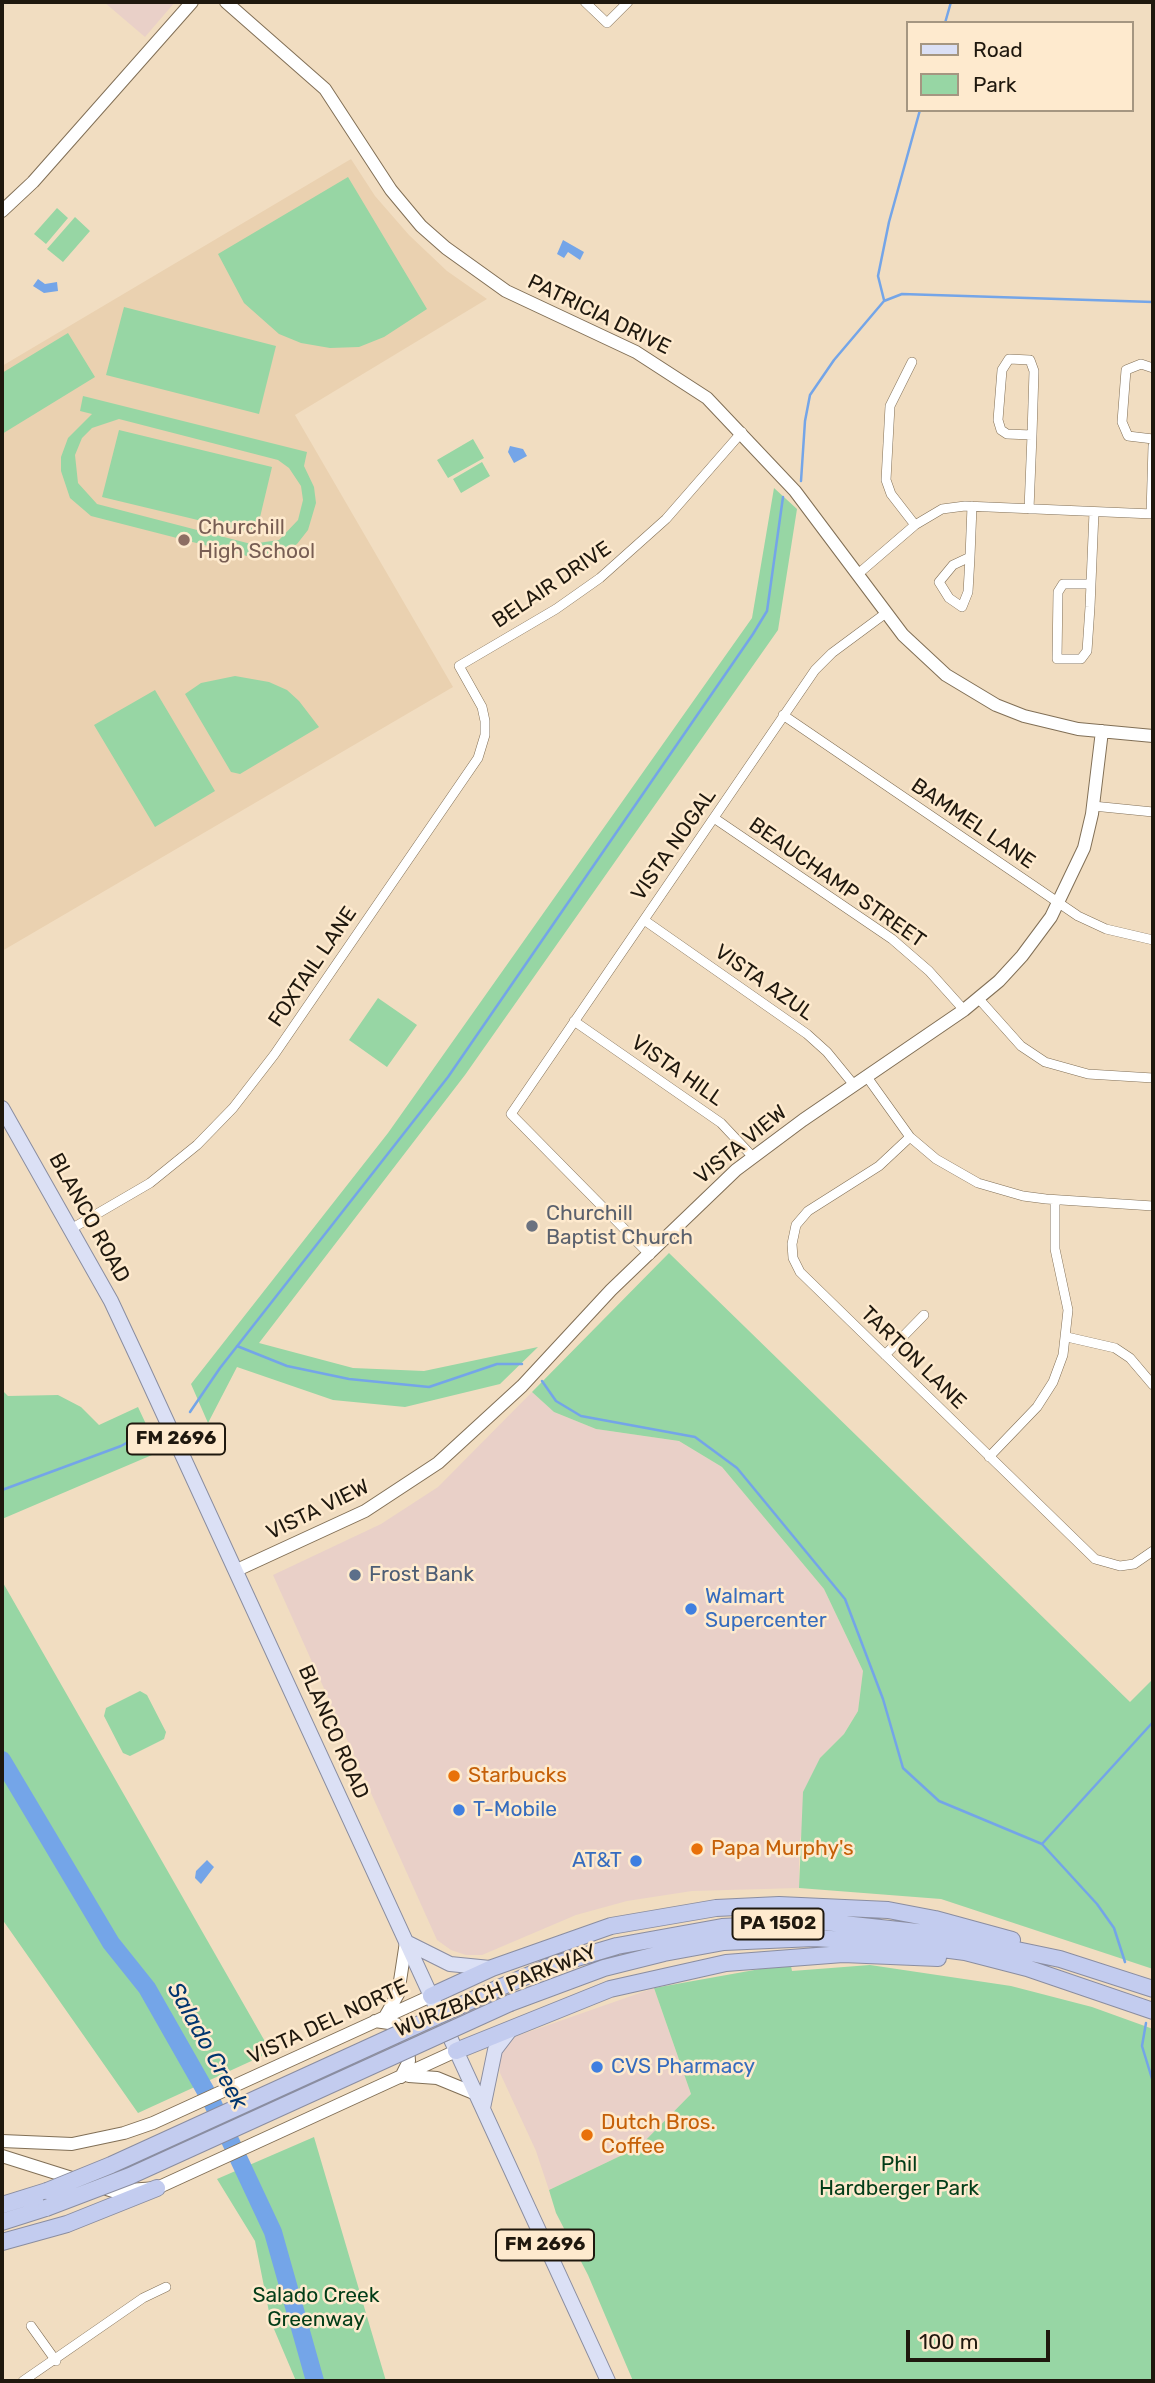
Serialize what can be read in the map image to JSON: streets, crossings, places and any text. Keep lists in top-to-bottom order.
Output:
{
  "streets": {
    "highway": ["PA 1502", "WURZBACH PARKWAY"],
    "main road": ["BLANCO ROAD", "FM 2696"],
    "street": [
      "PATRICIA DRIVE",
      "BELAIR DRIVE",
      "BAMMEL LANE",
      "VISTA NOGAL",
      "BEAUCHAMP STREET",
      "FOXTAIL LANE",
      "VISTA AZUL",
      "VISTA HILL",
      "VISTA VIEW",
      "TARTON LANE",
      "VISTA DEL NORTE"
    ]
  },
  "crossings": [
    ["PATRICIA DRIVE", "BELAIR DRIVE"],
    ["PATRICIA DRIVE", "VISTA NOGAL"],
    ["PATRICIA DRIVE", "VISTA VIEW"],
    ["BELAIR DRIVE", "FOXTAIL LANE"],
    ["BAMMEL LANE", "VISTA NOGAL"],
    ["BAMMEL LANE", "VISTA VIEW"],
    ["VISTA NOGAL", "BEAUCHAMP STREET"],
    ["VISTA NOGAL", "VISTA AZUL"],
    ["VISTA NOGAL", "VISTA HILL"],
    ["VISTA NOGAL", "VISTA VIEW"],
    ["BEAUCHAMP STREET", "VISTA VIEW"],
    ["FOXTAIL LANE", "BLANCO ROAD"],
    ["VISTA AZUL", "VISTA VIEW"],
    ["VISTA HILL", "VISTA VIEW"],
    ["VISTA VIEW", "BLANCO ROAD"],
    ["BLANCO ROAD", "WURZBACH PARKWAY"],
    ["BLANCO ROAD", "VISTA DEL NORTE"]
  ],
  "water": ["Salado Creek"],
  "parks": ["Phil Hardberger Park", "Salado Creek Greenway"],
  "places": [
    "Churchill High School",
    "Churchill Baptist Church",
    "Frost Bank",
    "Walmart Supercenter",
    "Starbucks",
    "T-Mobile",
    "Papa Murphy's",
    "AT&T",
    "CVS Pharmacy",
    "Dutch Bros. Coffee"
  ],
  "legend": ["Road", "Park"],
  "scale_bar": "100 m"
}
